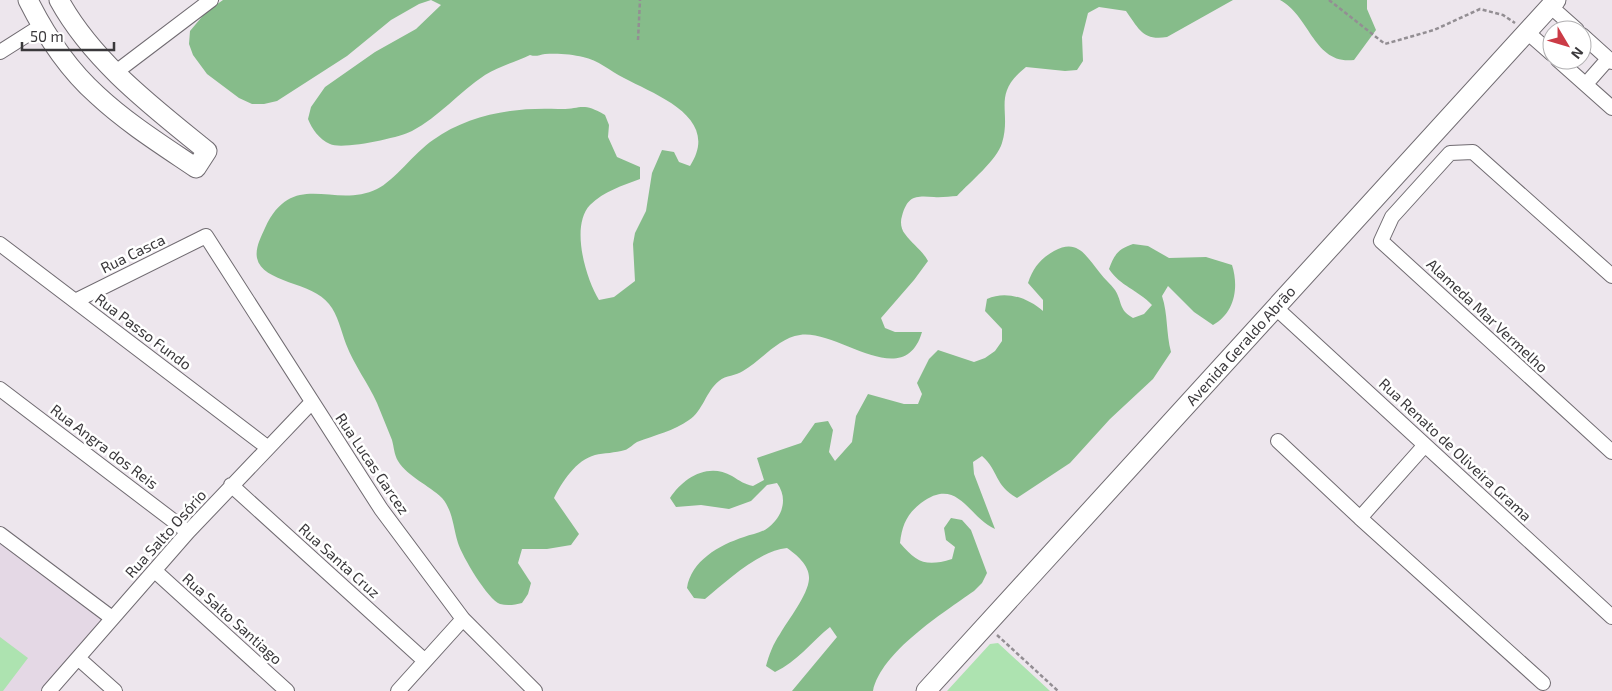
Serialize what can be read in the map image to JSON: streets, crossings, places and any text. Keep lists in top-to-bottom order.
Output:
{
  "streets": {
    "main road": ["Avenida Geraldo Abrão"],
    "street": [
      "Rua Casca",
      "Alameda Mar Vermelho",
      "Rua Passo Fundo",
      "Rua Angra dos Reis",
      "Rua Renato de Oliveira Grama",
      "Rua Lucas Garcez",
      "Rua Salto Osório",
      "Rua Santa Cruz",
      "Rua Salto Santiago"
    ]
  },
  "crossings": [
    ["Rua Casca", "Rua Passo Fundo"],
    ["Rua Casca", "Rua Lucas Garcez"],
    ["Rua Passo Fundo", "Rua Salto Osório"],
    ["Avenida Geraldo Abrão", "Rua Renato de Oliveira Grama"],
    ["Rua Angra dos Reis", "Rua Salto Osório"],
    ["Rua Lucas Garcez", "Rua Salto Osório"],
    ["Rua Salto Osório", "Rua Santa Cruz"],
    ["Rua Salto Osório", "Rua Salto Santiago"]
  ],
  "scale_bar": "50 m",
  "north": "bottom right"
}
